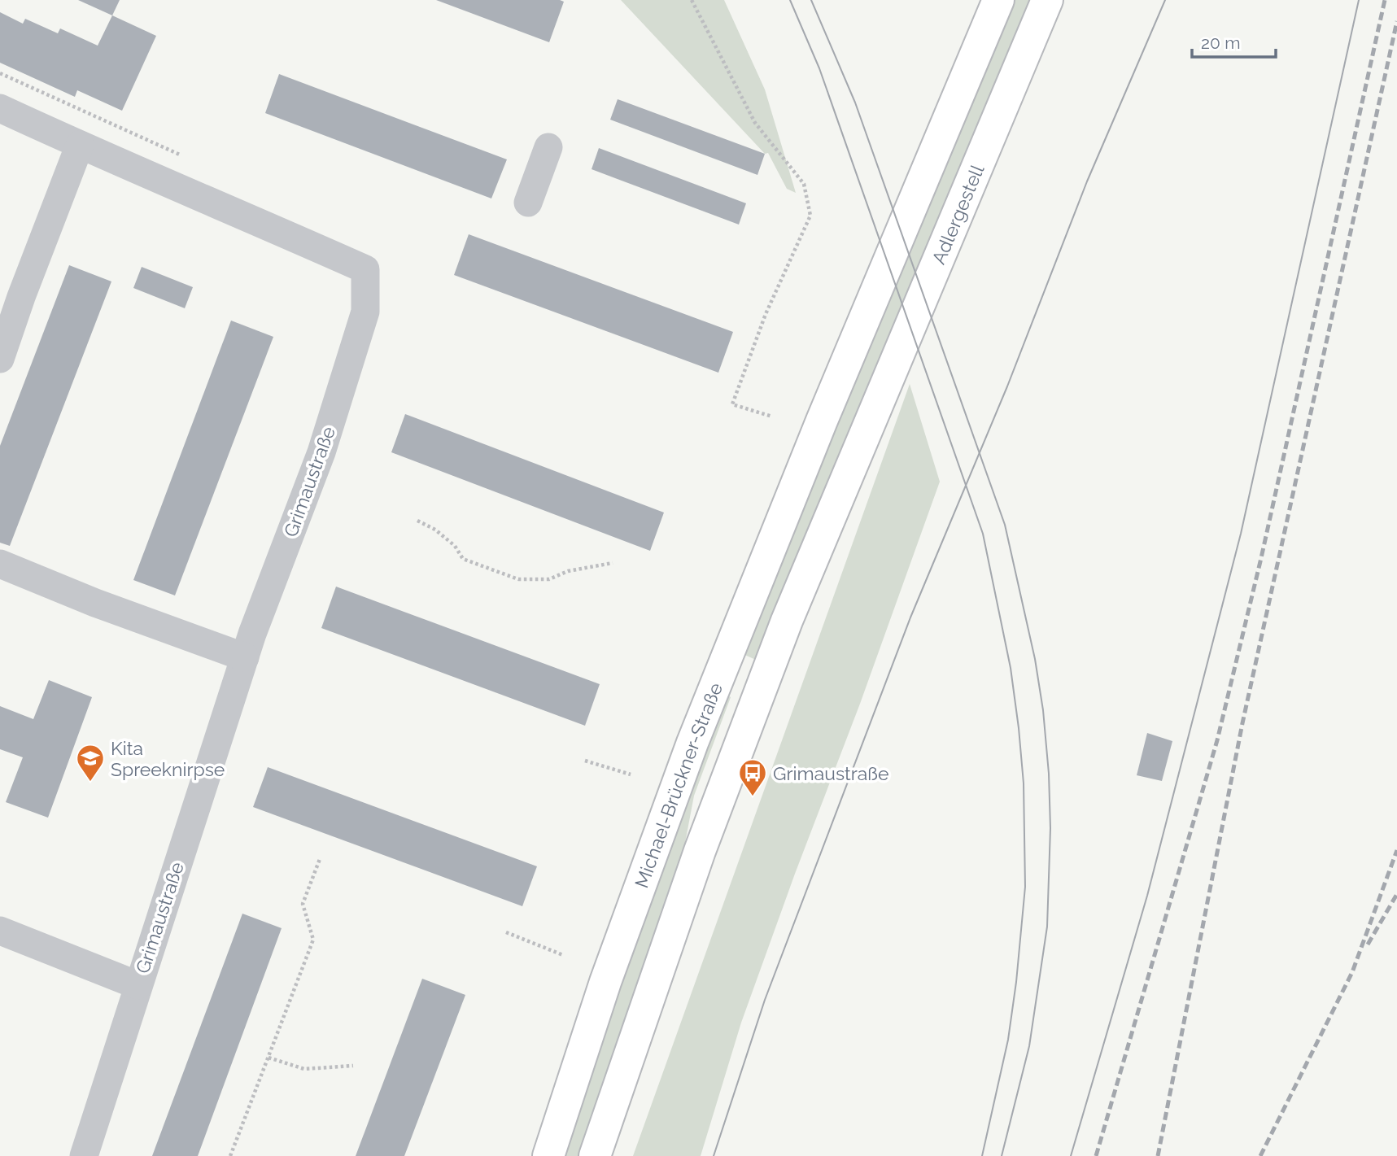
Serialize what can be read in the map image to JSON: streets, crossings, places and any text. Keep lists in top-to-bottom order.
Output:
{
  "streets": {
    "main road": ["Adlergestell", "Michael-Brückner-Straße"],
    "street": ["Grimaustraße"]
  },
  "places": {
    "school or university": ["Kita Spreeknirpse"],
    "bus stop": ["Grimaustraße"]
  },
  "scale_bar": "20 m"
}
